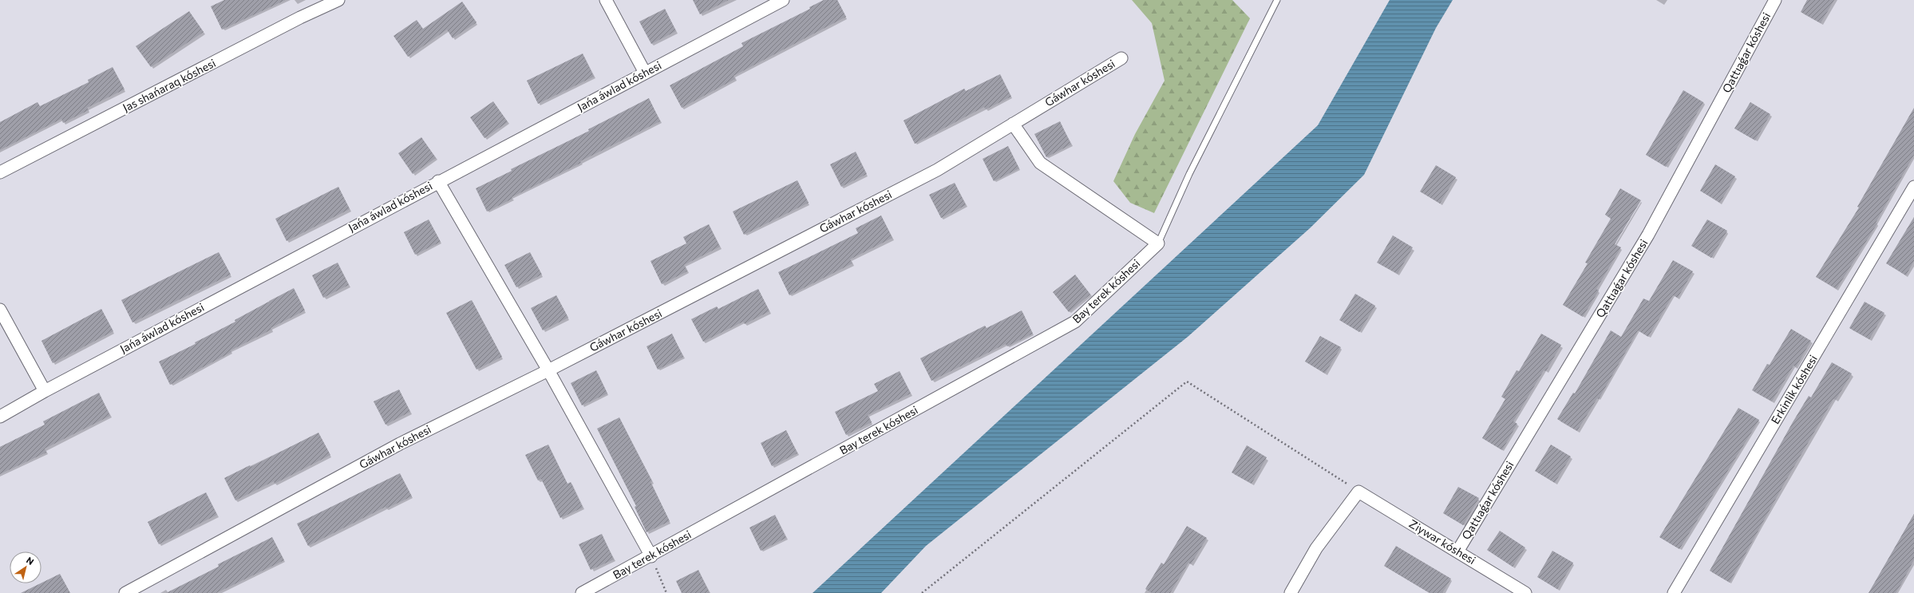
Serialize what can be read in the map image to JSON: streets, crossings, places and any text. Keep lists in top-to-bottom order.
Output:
{
  "streets": {
    "street": [
      "Qattıaǵar kóshesi",
      "Gáwhar kóshesi",
      "Jas shańaraq kóshesi",
      "Jańa áwlad kóshesi",
      "Bay terek kóshesi",
      "Erkinlik kóshesi",
      "Ziywar kóshesi"
    ]
  },
  "crossings": [
    ["Qattıaǵar kóshesi", "Ziywar kóshesi"]
  ],
  "north": "top right"
}
